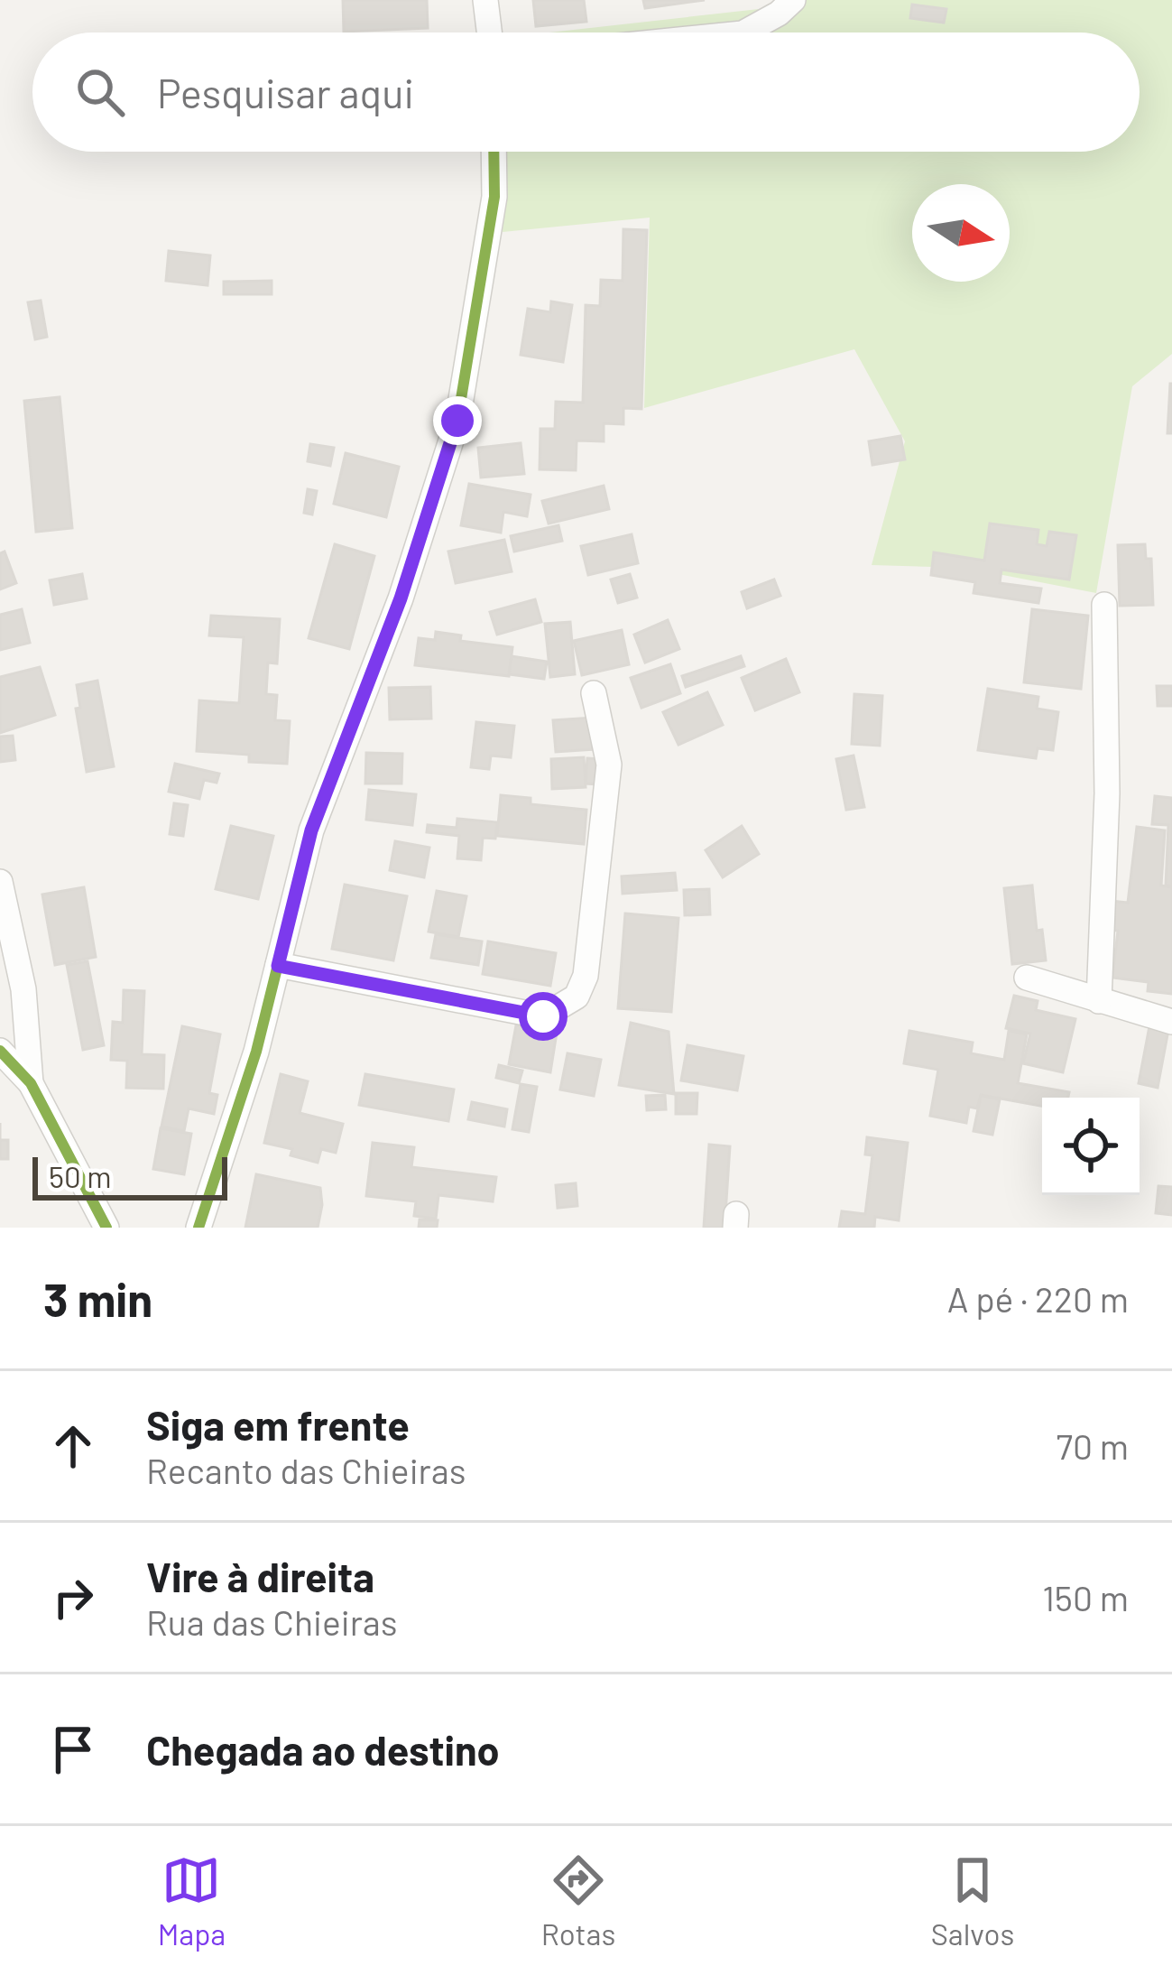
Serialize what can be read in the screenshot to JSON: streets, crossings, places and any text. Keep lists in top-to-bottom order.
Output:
{
  "scale_bar": "50 m",
  "north": "right",
  "page": {
    "search": "Pesquisar aqui",
    "scale": "50 m",
    "heading": ["3 min", "A pé · 220 m"],
    "list": [
      ["Siga em frente", "Recanto das Chieiras", "70 m"],
      ["Vire à direita", "Rua das Chieiras", "150 m"],
      "Chegada ao destino"
    ],
    "nav": ["Mapa", "Rotas", "Salvos"]
  }
}
